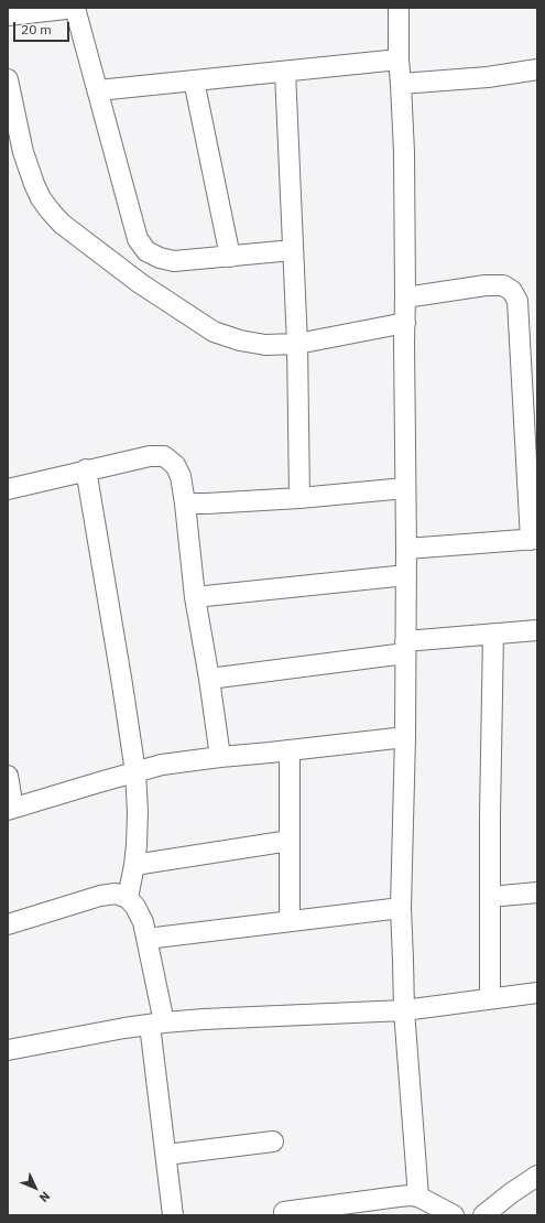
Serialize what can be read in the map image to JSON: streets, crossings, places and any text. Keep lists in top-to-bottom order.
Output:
{
  "scale_bar": "20 m",
  "north": "bottom right"
}
